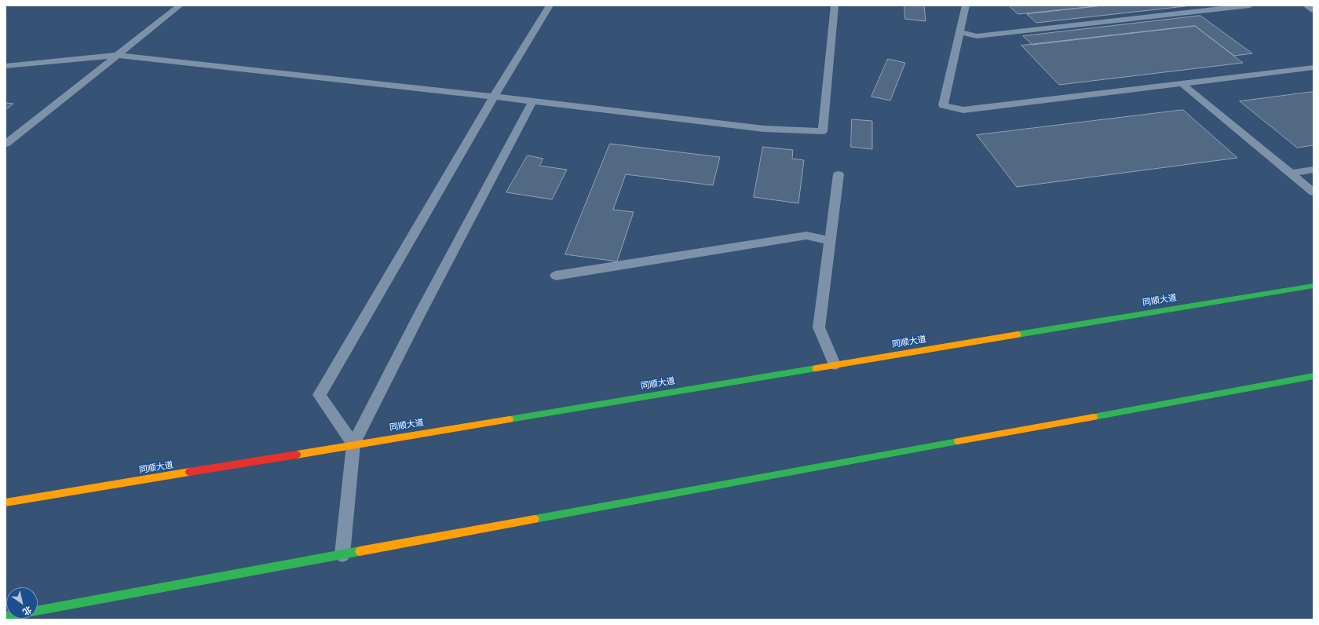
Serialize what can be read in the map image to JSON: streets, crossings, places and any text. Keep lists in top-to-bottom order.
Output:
{
  "streets": {
    "main road": ["同顺大道"]
  },
  "north": "bottom right"
}
